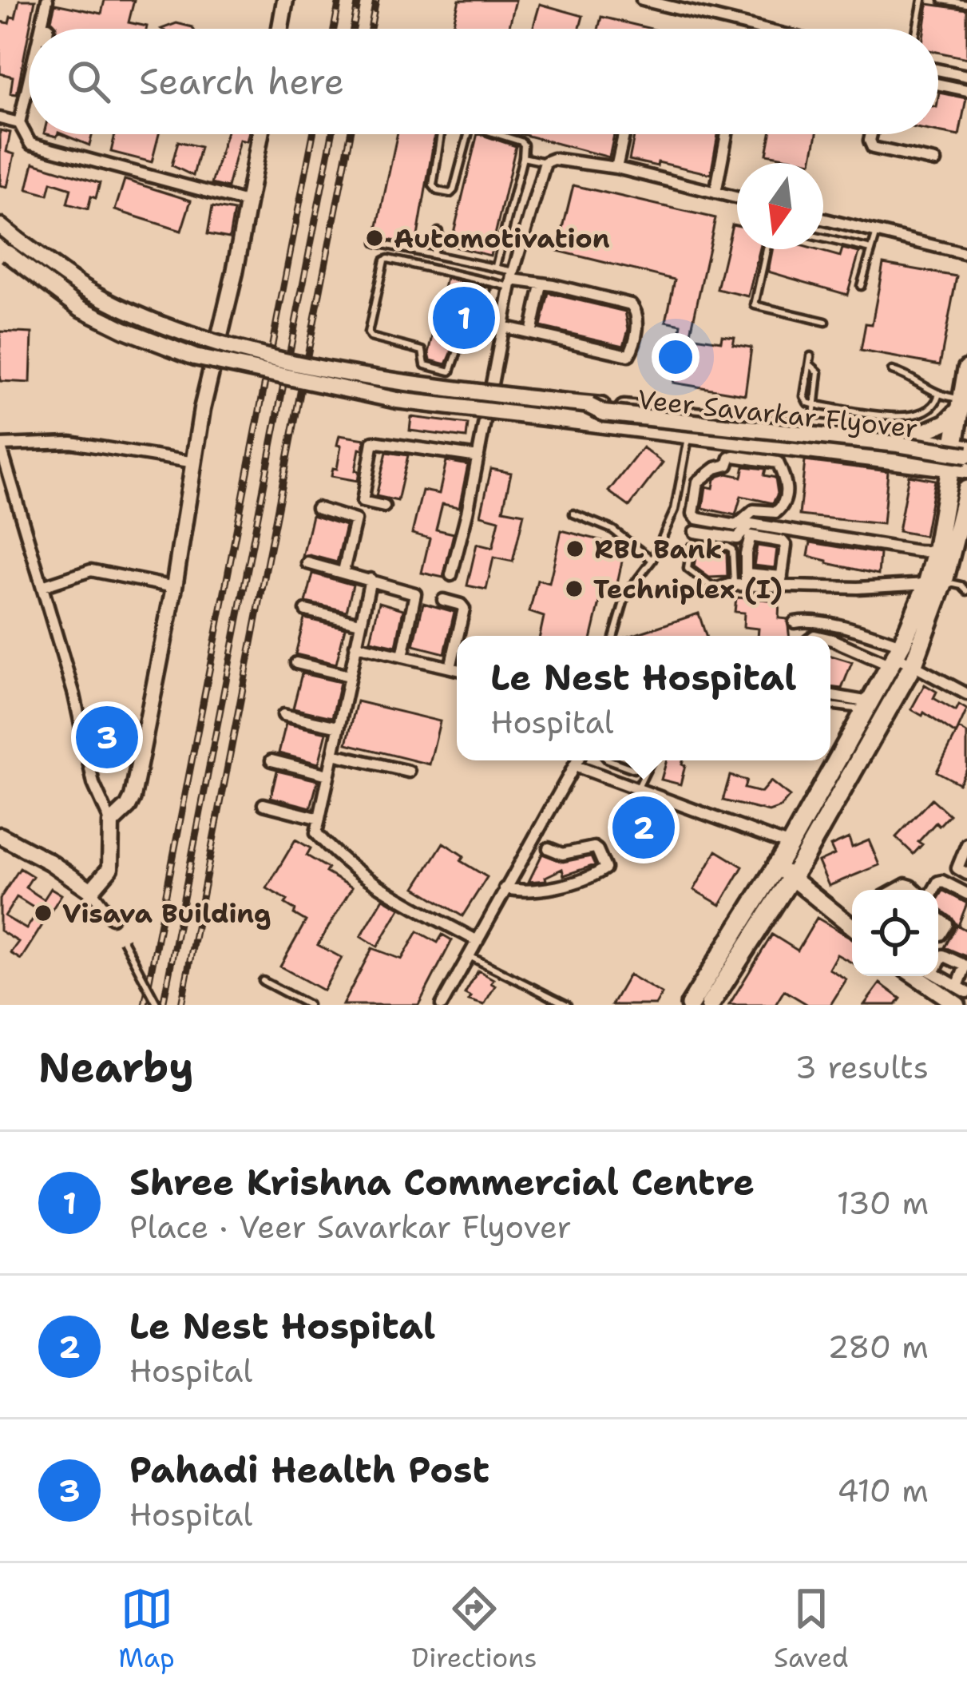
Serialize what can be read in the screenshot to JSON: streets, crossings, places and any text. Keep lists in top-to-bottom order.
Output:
{
  "streets": {
    "main road": ["Veer Savarkar Flyover"]
  },
  "places": [
    "Automotivation",
    "RBL Bank",
    "Techniplex (I)",
    "Visava Building"
  ],
  "north": "bottom",
  "page": {
    "search": "Search here",
    "pins": ["1", "3", "2"],
    "popup": ["Le Nest Hospital", "Hospital"],
    "heading": ["Nearby", "3 results"],
    "list": [
      {
        "mark": "1",
        "name": "Shree Krishna Commercial Centre",
        "note": "Place · Veer Savarkar Flyover",
        "value": "130 m"
      },
      {
        "mark": "2",
        "name": "Le Nest Hospital",
        "note": "Hospital",
        "value": "280 m"
      },
      {
        "mark": "3",
        "name": "Pahadi Health Post",
        "note": "Hospital",
        "value": "410 m"
      }
    ],
    "nav": ["Map", "Directions", "Saved"]
  }
}
